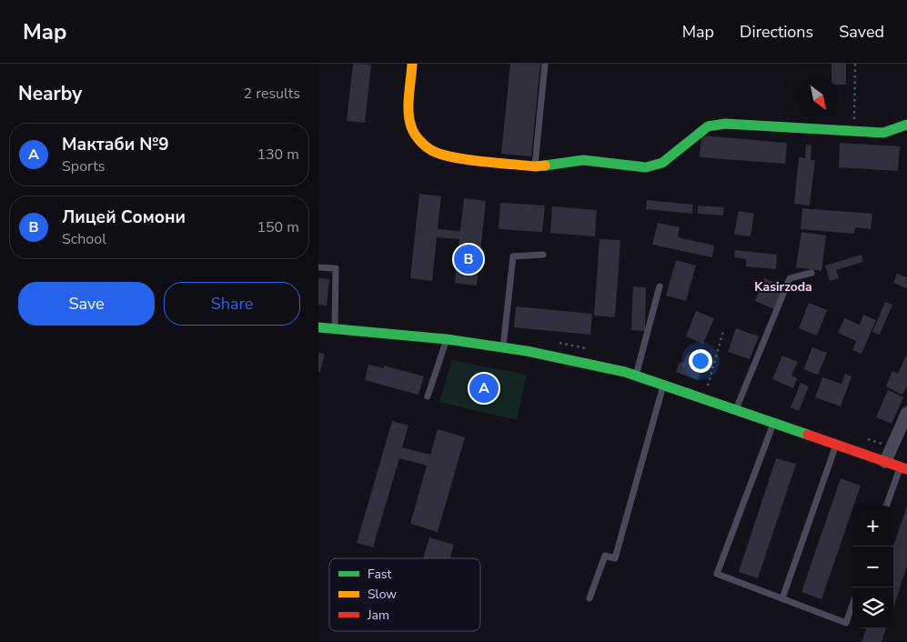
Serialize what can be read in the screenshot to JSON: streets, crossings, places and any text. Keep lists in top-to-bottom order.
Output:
{
  "districts": ["Kasirzoda"],
  "legend": ["Fast", "Slow", "Jam"],
  "north": "bottom right",
  "page": {
    "header": "Map",
    "nav": ["Map", "Directions", "Saved"],
    "heading": ["Nearby", "2 results"],
    "list": [
      {
        "mark": "A",
        "name": "Мактаби №9",
        "note": "Sports",
        "value": "130 m"
      },
      {
        "mark": "B",
        "name": "Лицей Сомони",
        "note": "School",
        "value": "150 m"
      }
    ],
    "pins": ["B", "A"],
    "buttons": ["Save", "Share"],
    "map_buttons": ["+", "−"]
  }
}
